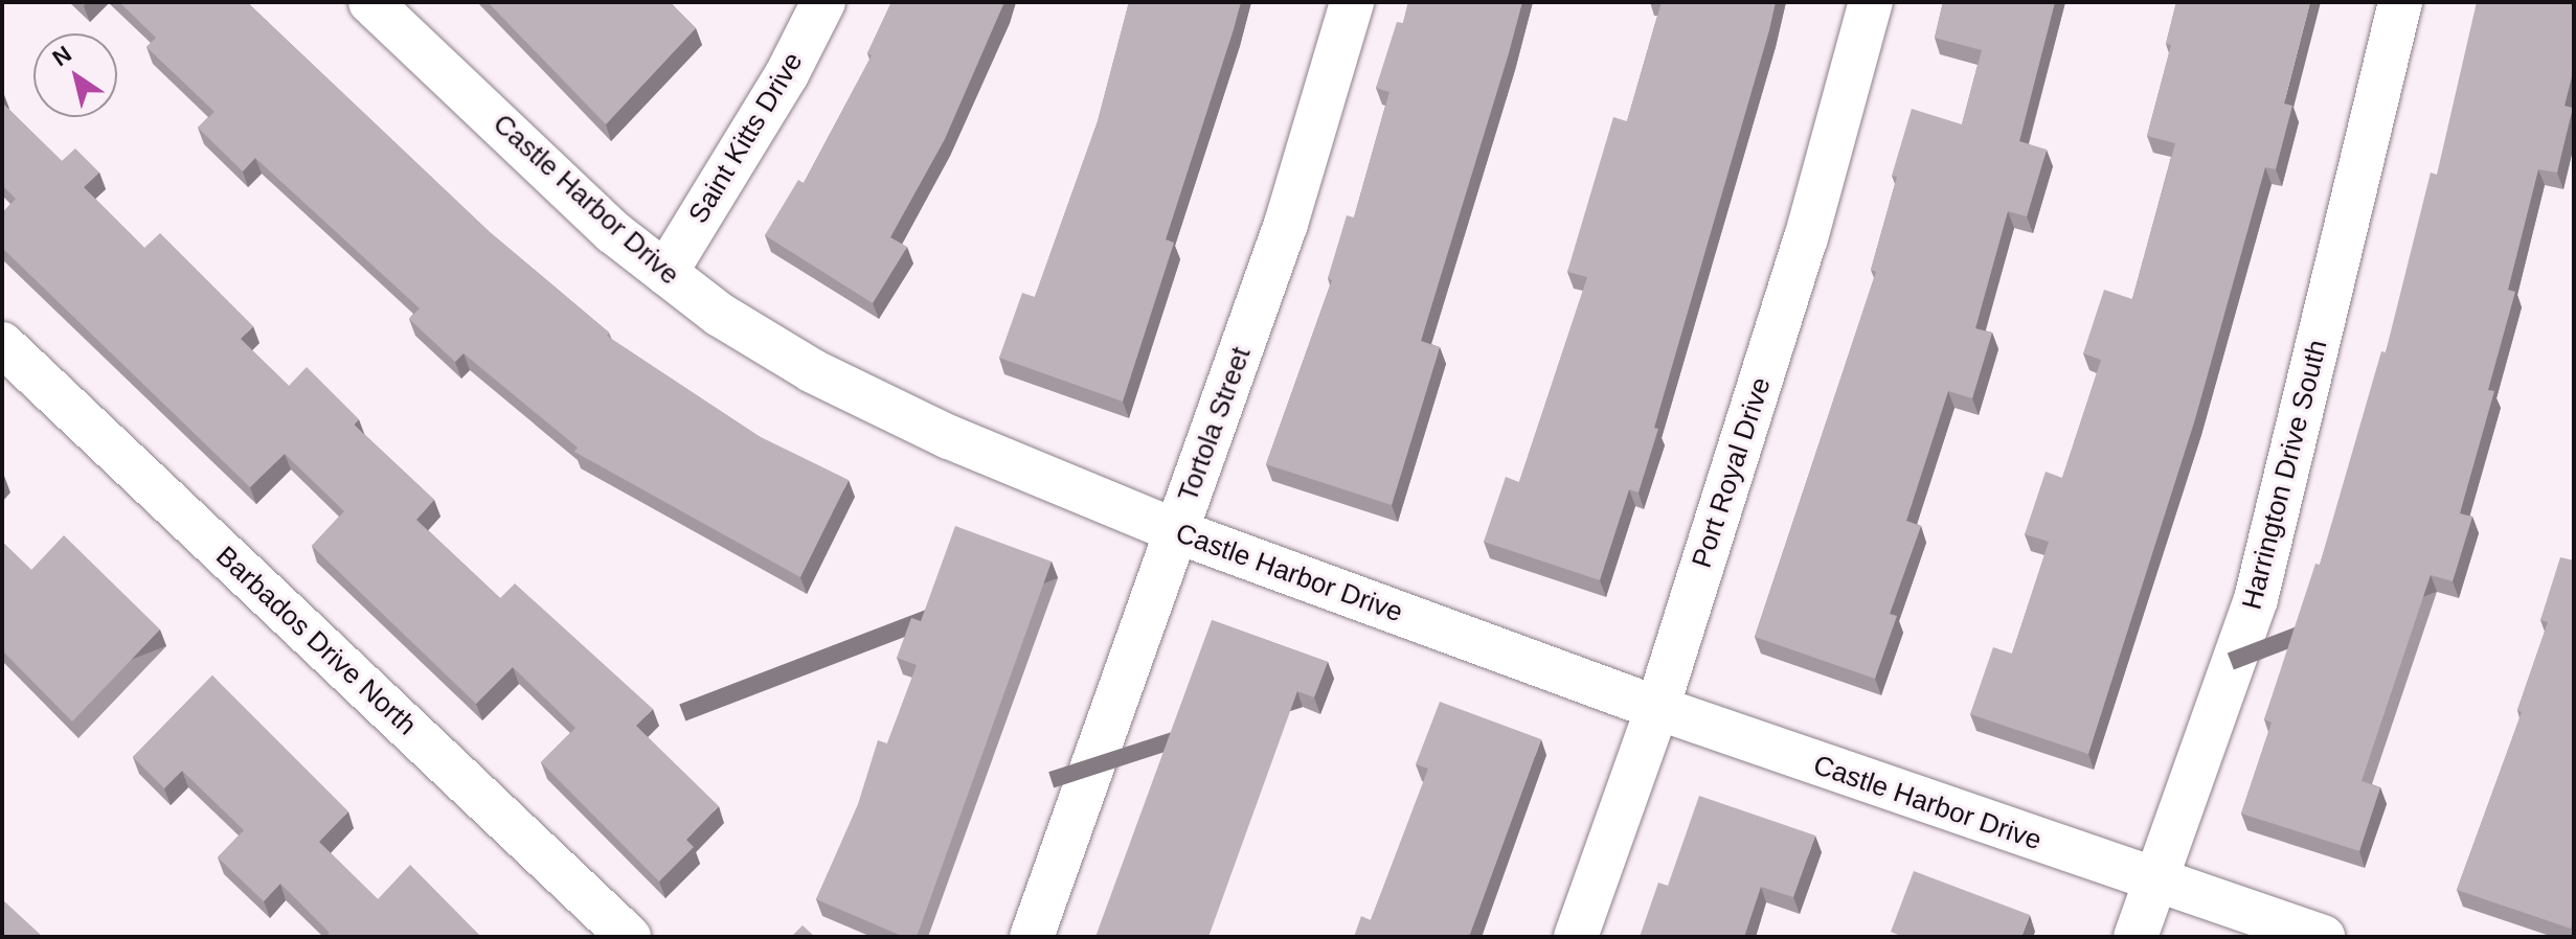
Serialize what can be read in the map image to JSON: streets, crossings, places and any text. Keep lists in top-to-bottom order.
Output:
{
  "streets": {
    "street": [
      "Saint Kitts Drive",
      "Castle Harbor Drive",
      "Tortola Street",
      "Port Royal Drive",
      "Harrington Drive South",
      "Barbados Drive North"
    ]
  },
  "crossings": [
    ["Saint Kitts Drive", "Castle Harbor Drive"],
    ["Castle Harbor Drive", "Tortola Street"],
    ["Castle Harbor Drive", "Port Royal Drive"],
    ["Castle Harbor Drive", "Harrington Drive South"]
  ],
  "north": "top left"
}
